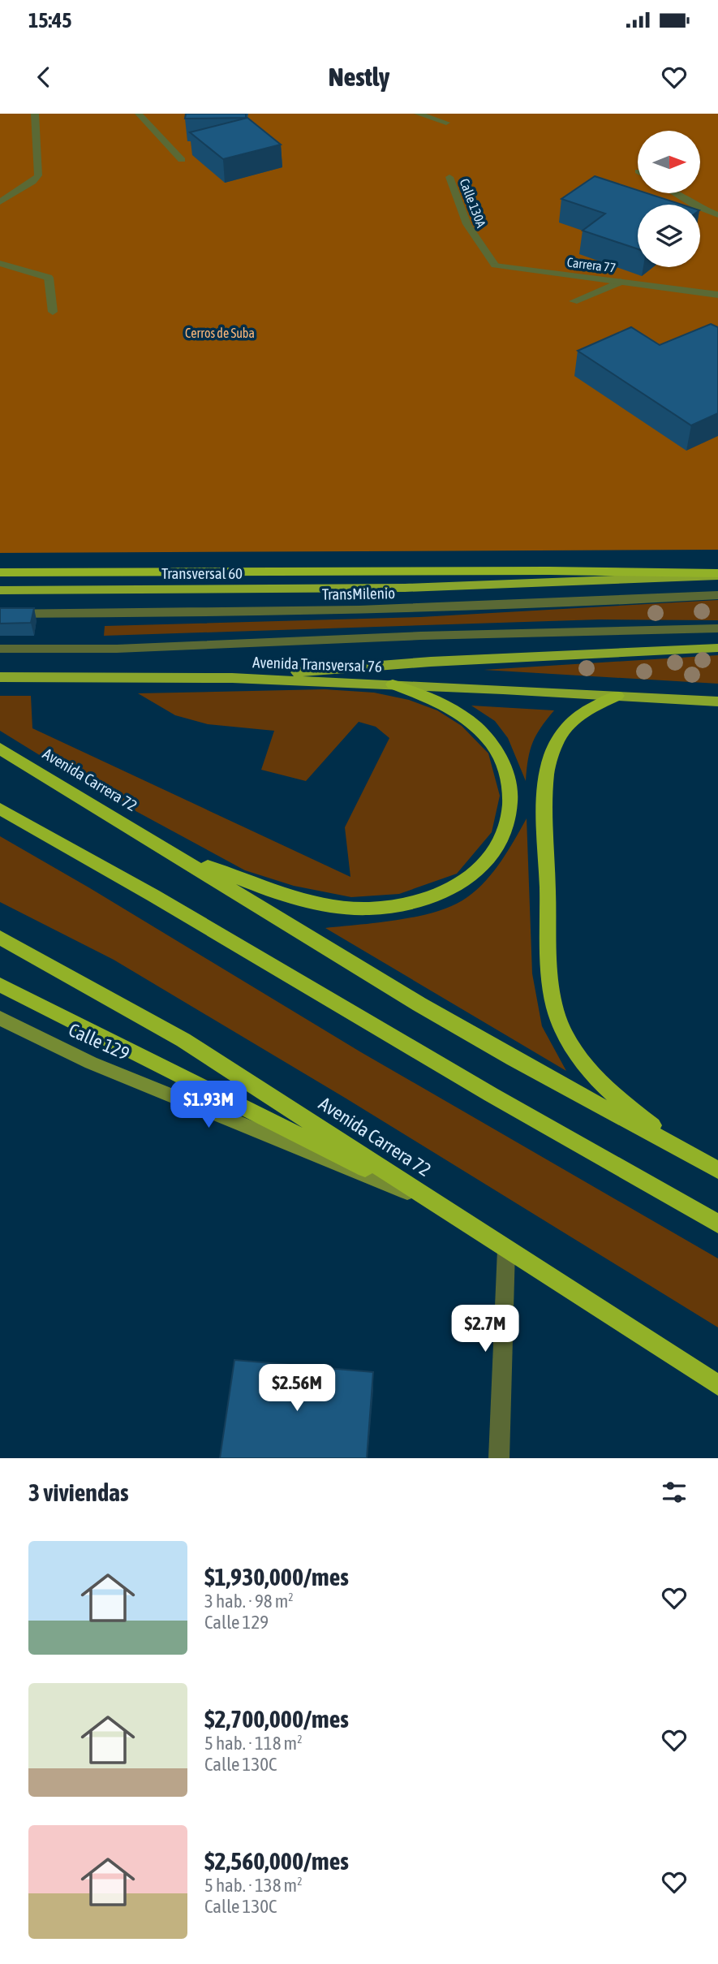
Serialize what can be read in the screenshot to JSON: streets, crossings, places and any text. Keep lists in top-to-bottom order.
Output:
{
  "streets": {
    "highway": ["Avenida Carrera 72"],
    "main road": ["Transversal 60", "Avenida Transversal 76", "Calle 129"],
    "street": ["Calle 130A", "Carrera 77", "TransMilenio"]
  },
  "crossings": [
    ["Calle 130A", "Carrera 77"],
    ["Avenida Carrera 72", "Calle 129"]
  ],
  "parks": ["Cerros de Suba"],
  "north": "right",
  "page": {
    "status": "15:45",
    "header": "Nestly",
    "price": ["$1.93M", "$2.7M", "$2.56M"],
    "heading": "3 viviendas",
    "list": [
      {
        "name": "$1,930,000/mes",
        "note": "3 hab. · 98 m² · Calle 129"
      },
      {
        "name": "$2,700,000/mes",
        "note": "5 hab. · 118 m² · Calle 130C"
      },
      {
        "name": "$2,560,000/mes",
        "note": "5 hab. · 138 m² · Calle 130C"
      }
    ]
  }
}
